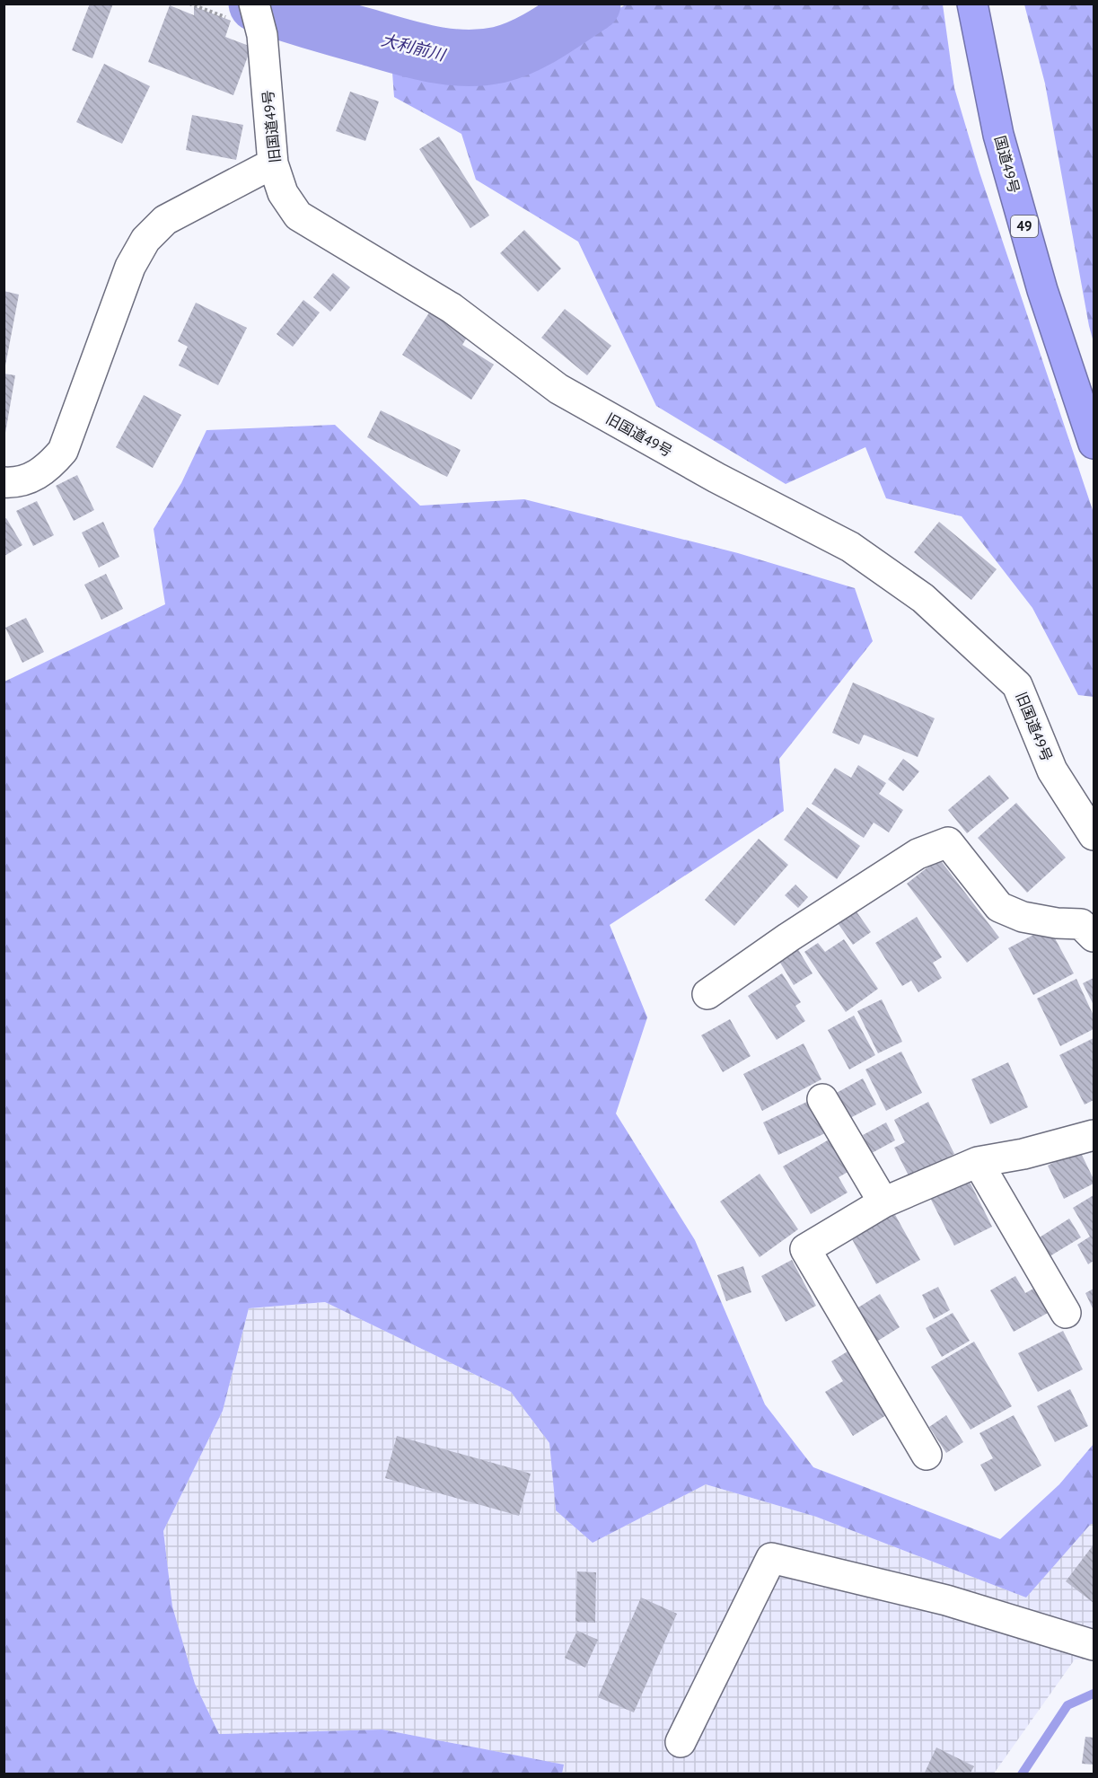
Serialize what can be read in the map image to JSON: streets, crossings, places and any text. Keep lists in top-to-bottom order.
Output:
{
  "streets": {
    "highway": ["国道49号", "49"],
    "street": ["旧国道49号"]
  },
  "water": ["大利前川"]
}
